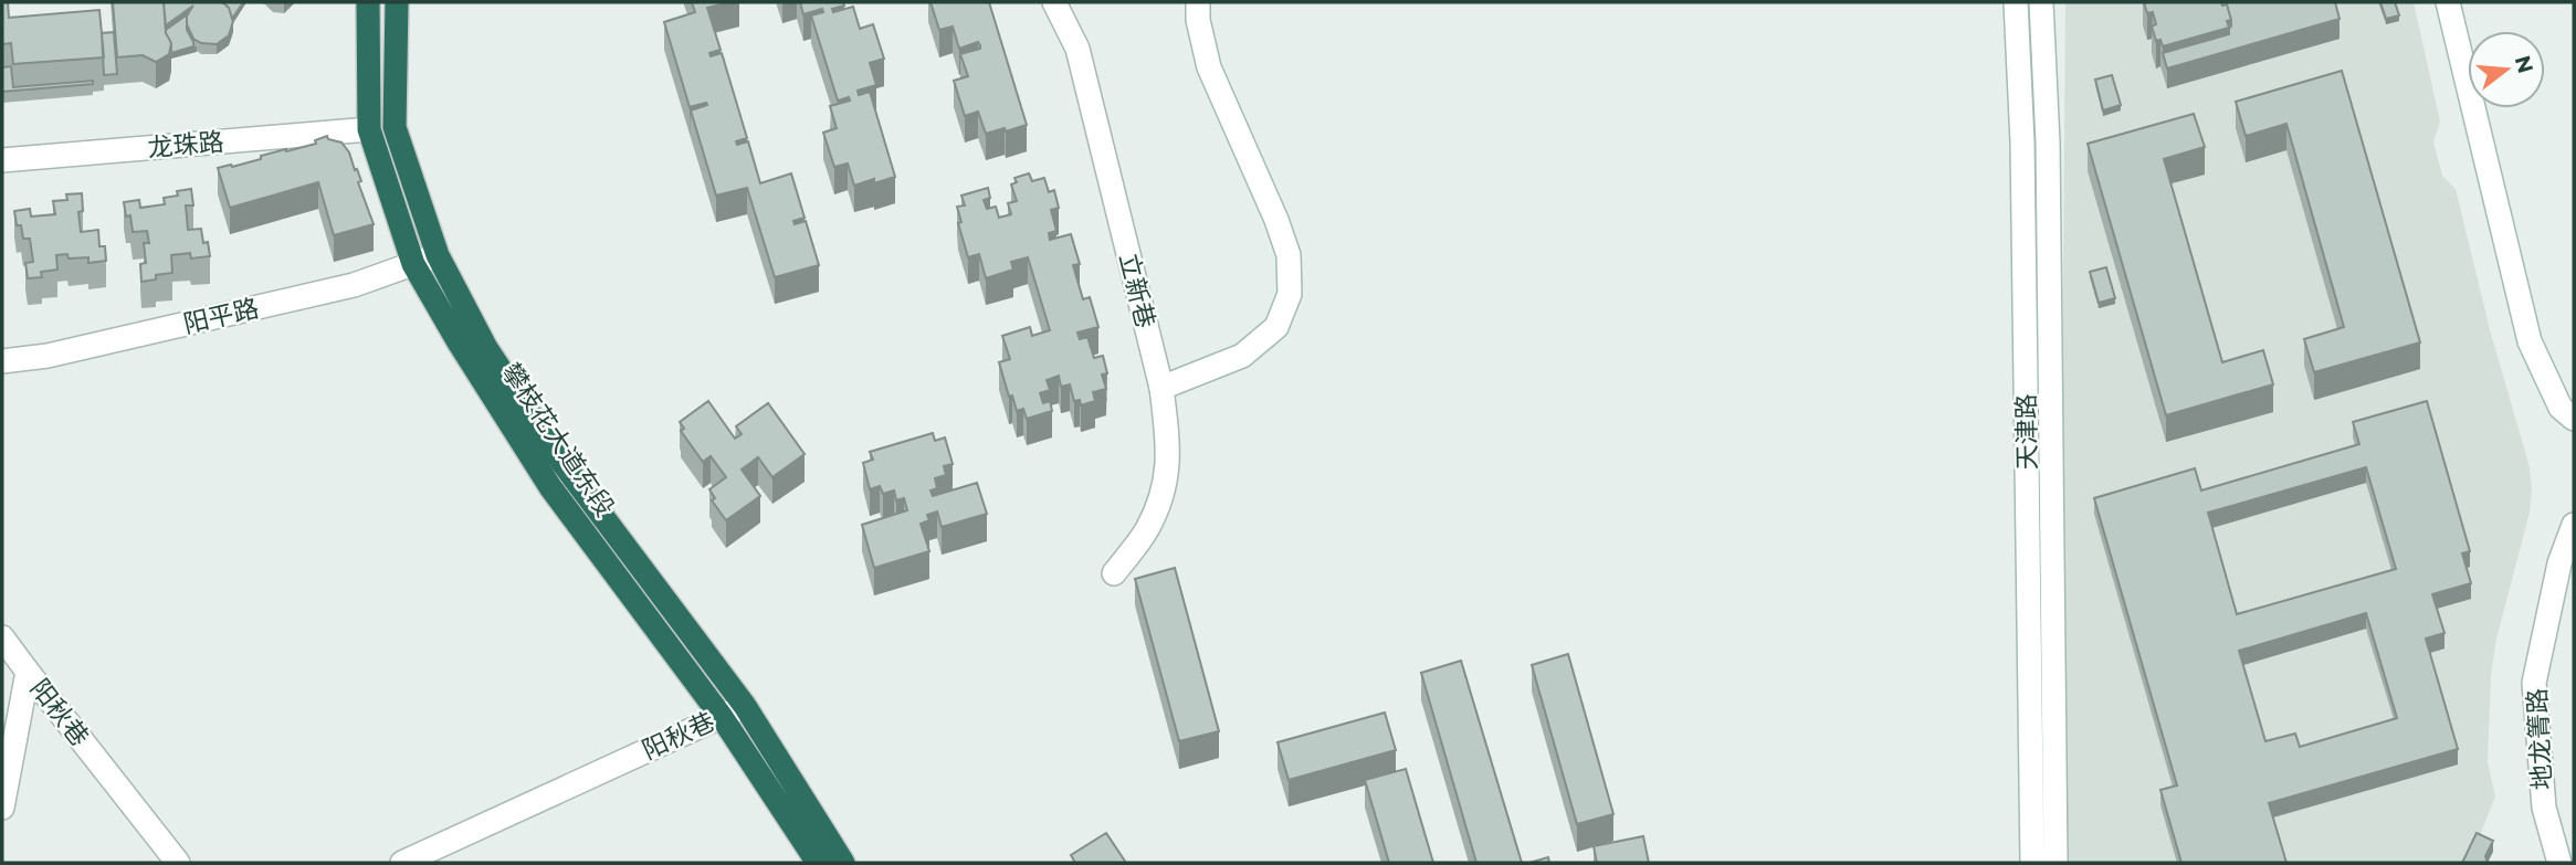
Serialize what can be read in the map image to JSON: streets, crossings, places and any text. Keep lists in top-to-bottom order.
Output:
{
  "streets": {
    "highway": ["攀枝花大道东段"],
    "street": [
      "龙珠路",
      "立新巷",
      "阳平路",
      "天津路",
      "阳秋巷",
      "地龙箐路"
    ]
  },
  "crossings": [
    ["龙珠路", "攀枝花大道东段"],
    ["阳平路", "攀枝花大道东段"],
    ["攀枝花大道东段", "阳秋巷"]
  ],
  "north": "right"
}
